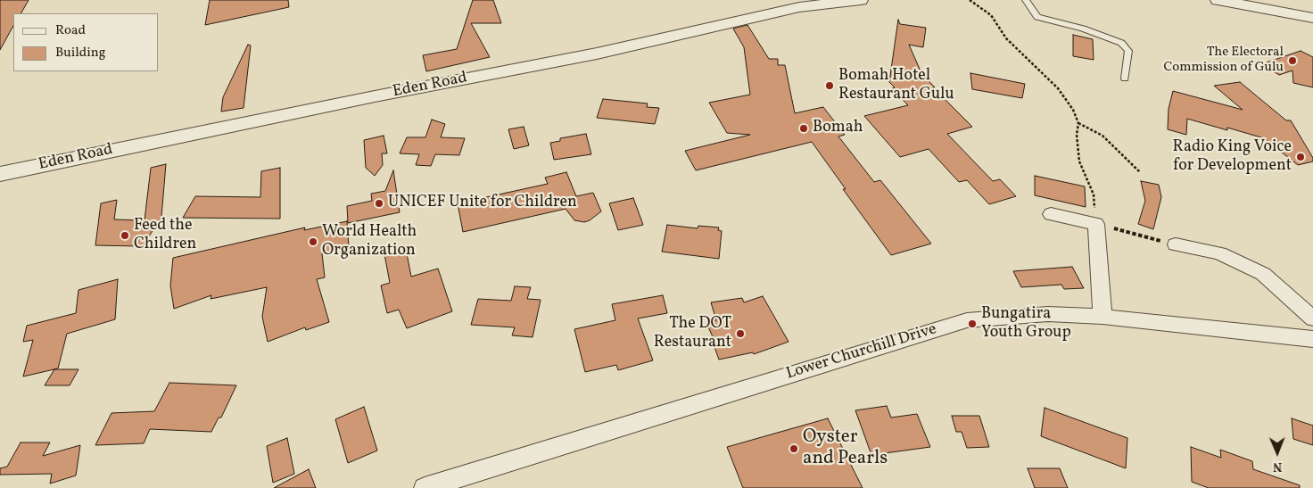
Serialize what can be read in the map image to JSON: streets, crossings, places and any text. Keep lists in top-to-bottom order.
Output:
{
  "streets": {
    "street": ["Eden Road", "Lower Churchill Drive"]
  },
  "places": [
    "The Electoral Commission of Gulu",
    "Bomah Hotel Restaurant Gulu",
    "Bomah",
    "Radio King Voice for Development",
    "UNICEF Unite for Children",
    "Feed the Children",
    "World Health Organization",
    "Bungatira Youth Group",
    "The DOT Restaurant",
    "Oyster and Pearls"
  ],
  "legend": ["Road", "Building"],
  "north": "bottom"
}
